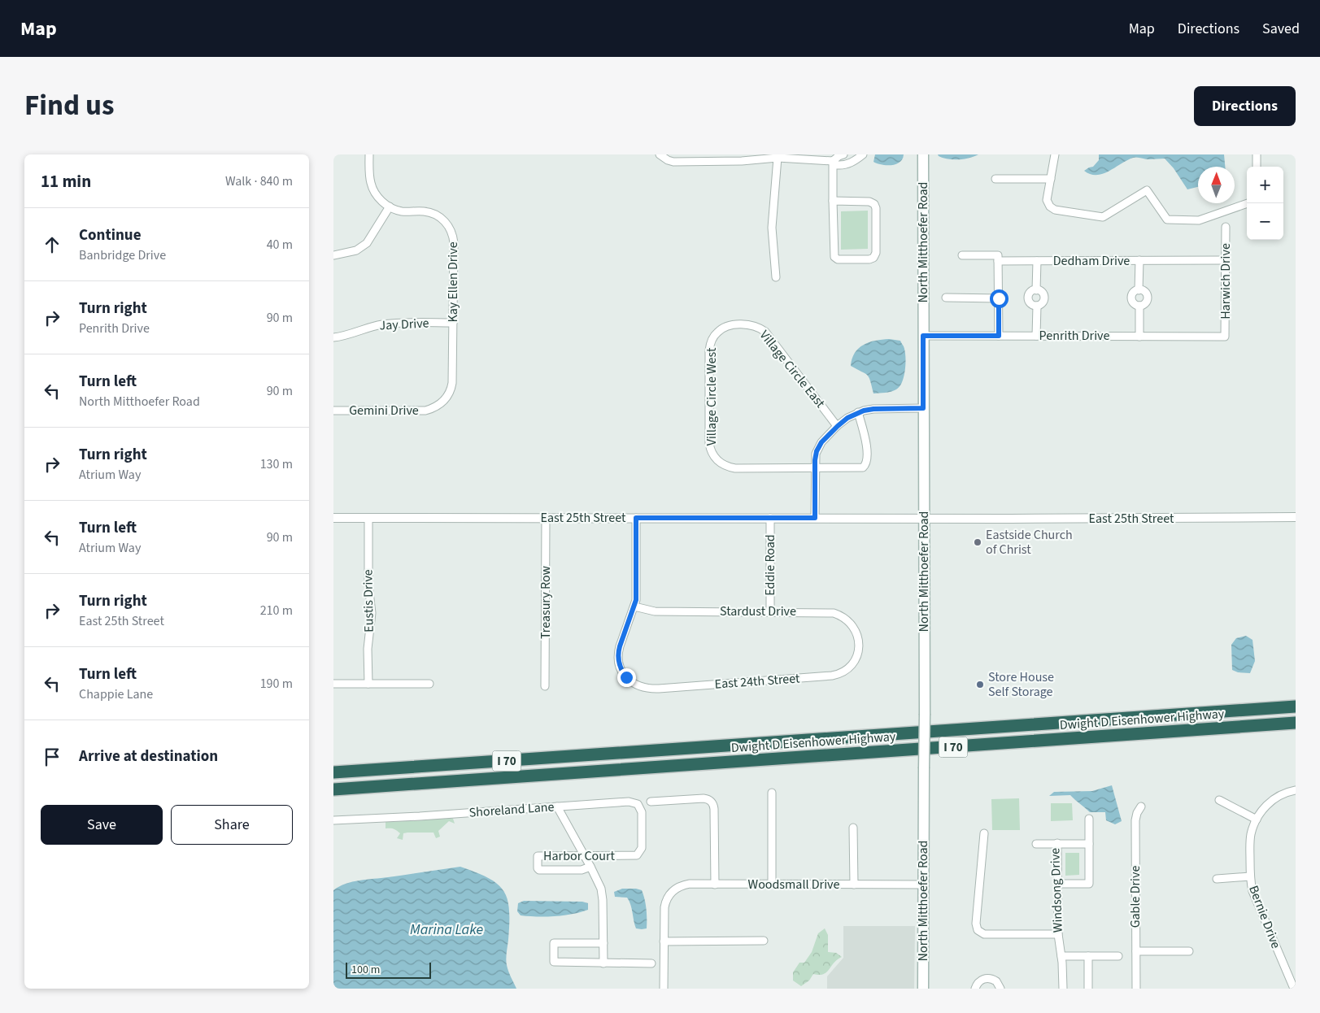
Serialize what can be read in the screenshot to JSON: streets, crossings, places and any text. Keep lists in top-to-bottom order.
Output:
{
  "streets": {
    "highway": ["Dwight D Eisenhower Highway", "I 70"],
    "main road": ["North Mitthoefer Road"],
    "street": [
      "Dedham Drive",
      "Harwich Drive",
      "Kay Ellen Drive",
      "Jay Drive",
      "Penrith Drive",
      "Village Circle East",
      "Village Circle West",
      "Gemini Drive",
      "East 25th Street",
      "Eddie Road",
      "Eustis Drive",
      "Treasury Row",
      "Stardust Drive",
      "East 24th Street",
      "Shoreland Lane",
      "Harbor Court",
      "Woodsmall Drive",
      "Windsong Drive",
      "Gable Drive",
      "Bernie Drive"
    ]
  },
  "crossings": [
    ["North Mitthoefer Road", "Penrith Drive"],
    ["North Mitthoefer Road", "East 25th Street"],
    ["North Mitthoefer Road", "Woodsmall Drive"],
    ["Dedham Drive", "Harwich Drive"],
    ["Harwich Drive", "Penrith Drive"],
    ["Kay Ellen Drive", "Jay Drive"],
    ["Kay Ellen Drive", "Gemini Drive"],
    ["Village Circle East", "Village Circle West"],
    ["East 25th Street", "Eddie Road"],
    ["East 25th Street", "Eustis Drive"],
    ["East 25th Street", "Treasury Row"],
    ["Eddie Road", "Stardust Drive"],
    ["Stardust Drive", "East 24th Street"],
    ["Shoreland Lane", "Harbor Court"]
  ],
  "water": ["Marina Lake"],
  "places": ["Eastside Church of Christ", "Store House Self Storage"],
  "scale_bar": "100 m",
  "north": "top",
  "page": {
    "header": "Map",
    "nav": ["Map", "Directions", "Saved"],
    "title": "Find us",
    "buttons": [
      "Directions",
      ["Save", "Share"]
    ],
    "heading": ["11 min", "Walk · 840 m"],
    "map_buttons": ["+", "−"],
    "list": [
      ["Continue", "Banbridge Drive", "40 m"],
      ["Turn right", "Penrith Drive", "90 m"],
      ["Turn left", "North Mitthoefer Road", "90 m"],
      ["Turn right", "Atrium Way", "130 m"],
      ["Turn left", "Atrium Way", "90 m"],
      ["Turn right", "East 25th Street", "210 m"],
      ["Turn left", "Chappie Lane", "190 m"],
      "Arrive at destination"
    ],
    "scale": "100 m"
  }
}
